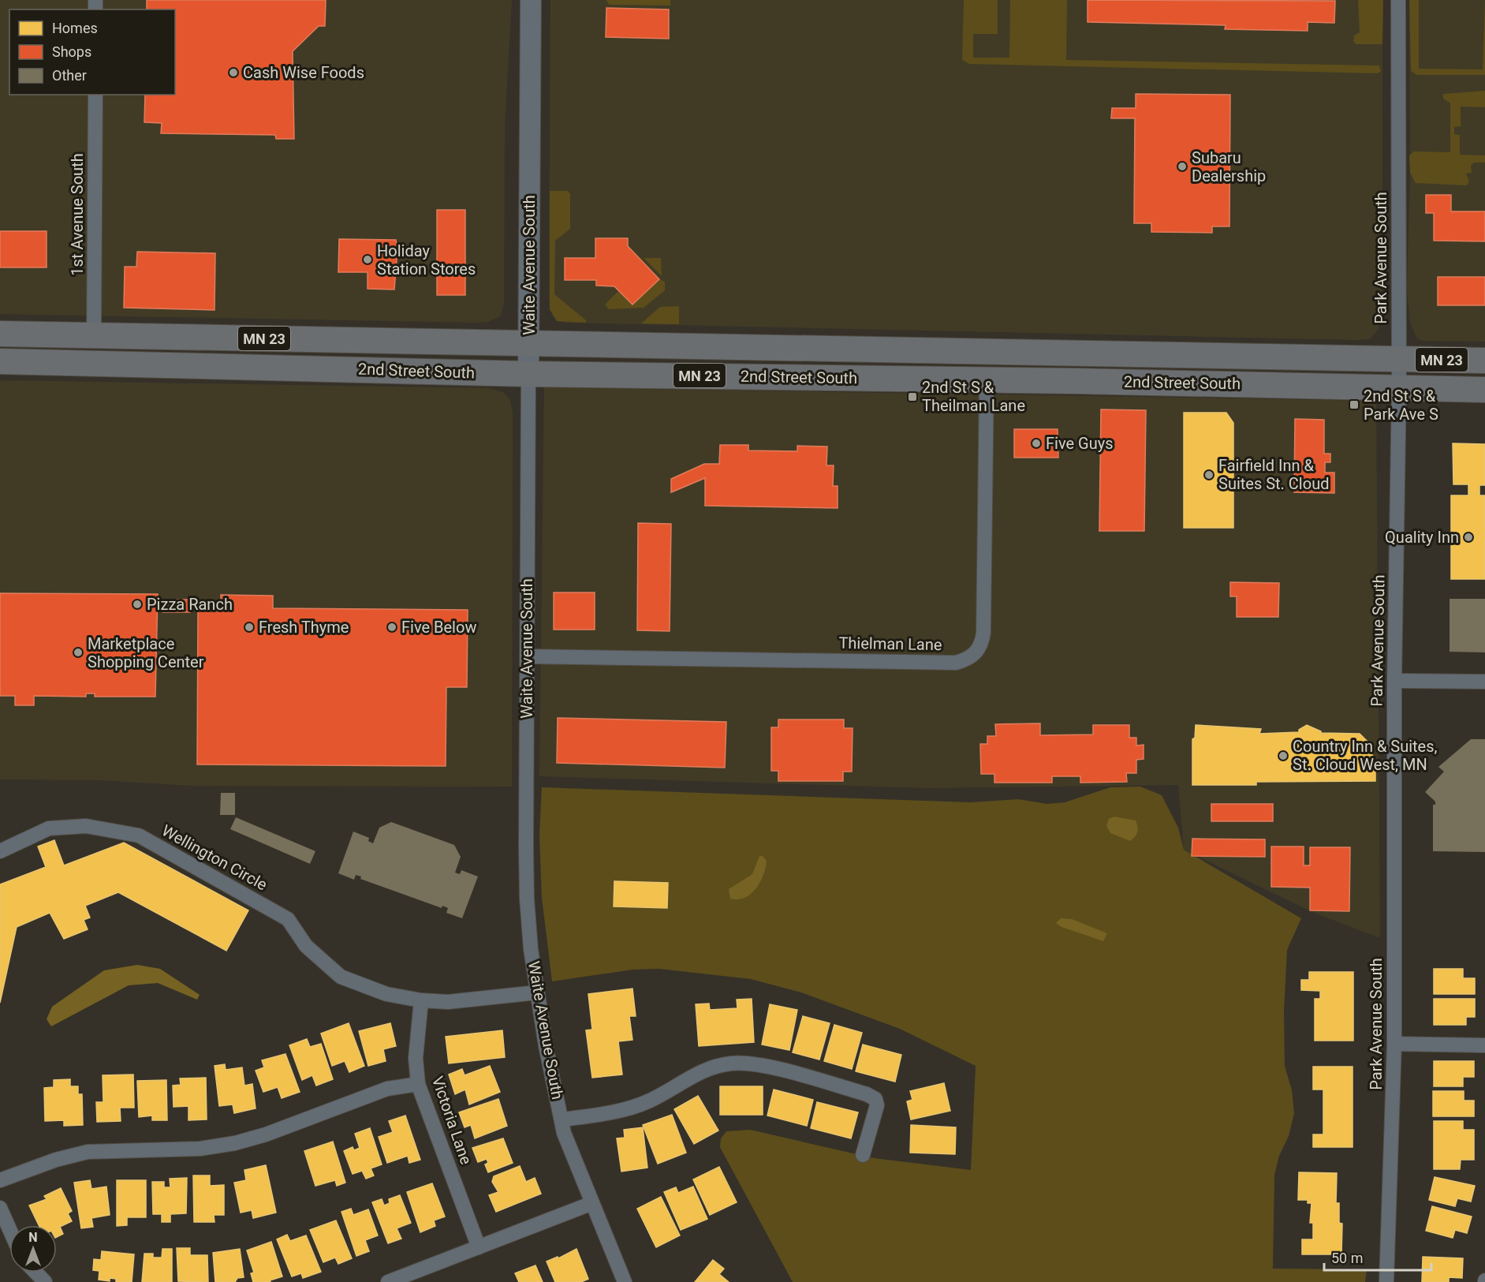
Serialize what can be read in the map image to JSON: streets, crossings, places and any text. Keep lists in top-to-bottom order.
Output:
{
  "streets": {
    "highway": ["MN 23", "2nd Street South"],
    "street": [
      "1st Avenue South",
      "Park Avenue South",
      "Waite Avenue South",
      "Thielman Lane",
      "Wellington Circle",
      "Victoria Lane"
    ]
  },
  "crossings": [
    ["1st Avenue South", "2nd Street South"],
    ["Park Avenue South", "2nd Street South"],
    ["Waite Avenue South", "2nd Street South"],
    ["Waite Avenue South", "Thielman Lane"],
    ["Waite Avenue South", "Wellington Circle"],
    ["2nd Street South", "Thielman Lane"],
    ["Wellington Circle", "Victoria Lane"]
  ],
  "places": {
    "other": [
      "Cash Wise Foods",
      "Subaru Dealership",
      "Holiday Station Stores",
      "Five Guys",
      "Fairfield Inn & Suites St. Cloud",
      "Quality Inn",
      "Pizza Ranch",
      "Fresh Thyme",
      "Five Below",
      "Marketplace Shopping Center",
      "Country Inn & Suites, St. Cloud West, MN"
    ],
    "transit": ["2nd St S & Theilman Lane", "2nd St S & Park Ave S"]
  },
  "legend": ["Homes", "Shops", "Other"],
  "scale_bar": "50 m",
  "north": "top"
}
